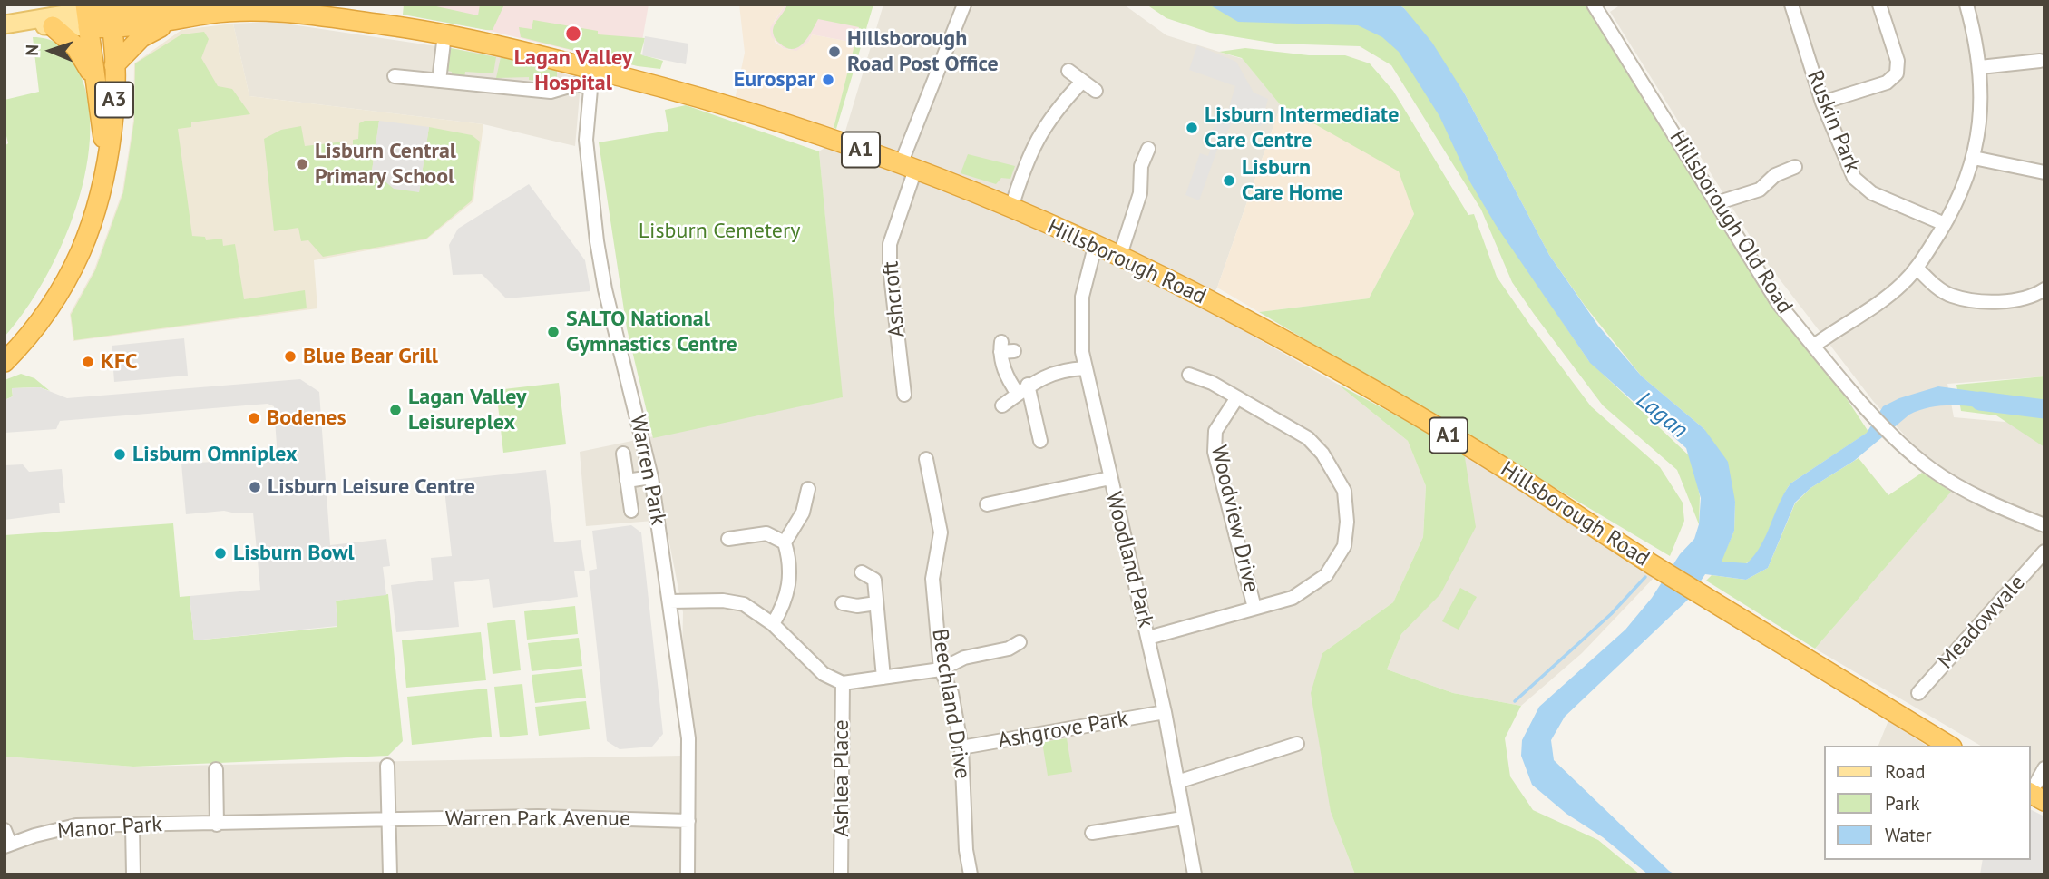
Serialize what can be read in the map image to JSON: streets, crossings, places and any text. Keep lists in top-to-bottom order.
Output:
{
  "streets": {
    "highway": ["A3", "A1", "Hillsborough Road"],
    "street": [
      "Ruskin Park",
      "Hillsborough Old Road",
      "Ashcroft",
      "Warren Park",
      "Woodview Drive",
      "Woodland Park",
      "Meadowvale",
      "Beechland Drive",
      "Ashgrove Park",
      "Ashlea Place",
      "Warren Park Avenue",
      "Manor Park"
    ]
  },
  "crossings": [
    ["A3", "Hillsborough Road"],
    ["Hillsborough Road", "Ashcroft"],
    ["Hillsborough Road", "Warren Park"],
    ["Hillsborough Road", "Woodland Park"],
    ["Warren Park", "Warren Park Avenue"],
    ["Woodland Park", "Ashgrove Park"],
    ["Beechland Drive", "Ashgrove Park"],
    ["Warren Park Avenue", "Manor Park"]
  ],
  "water": ["Lagan"],
  "parks": ["Lisburn Cemetery"],
  "places": [
    "Lagan Valley Hospital",
    "Hillsborough Road Post Office",
    "Eurospar",
    "Lisburn Intermediate Care Centre",
    "Lisburn Central Primary School",
    "Lisburn Care Home",
    "SALTO National Gymnastics Centre",
    "Blue Bear Grill",
    "KFC",
    "Lagan Valley Leisureplex",
    "Bodenes",
    "Lisburn Omniplex",
    "Lisburn Leisure Centre",
    "Lisburn Bowl"
  ],
  "legend": ["Road", "Park", "Water"],
  "north": "left"
}
